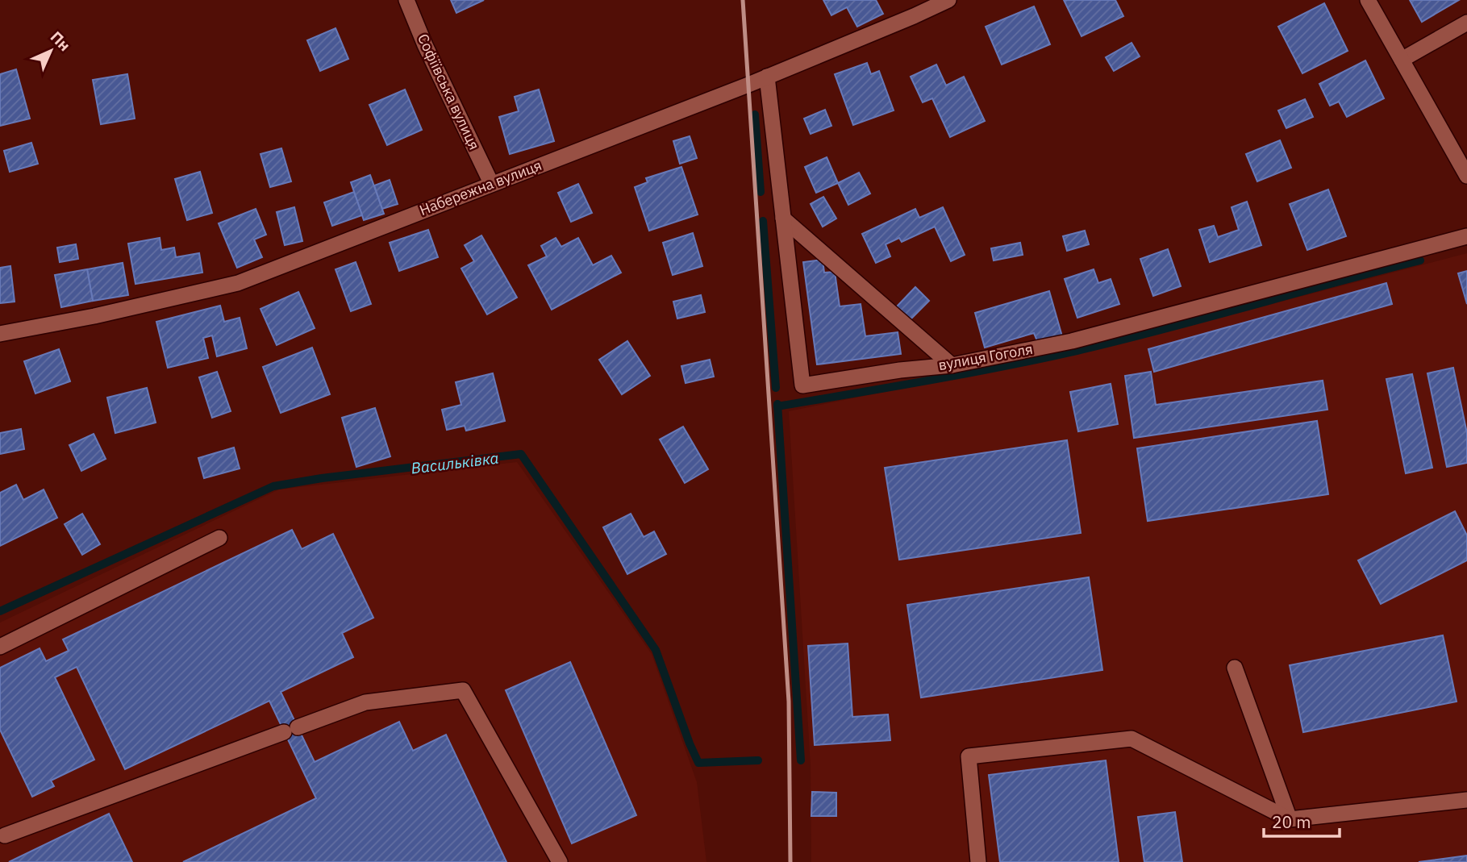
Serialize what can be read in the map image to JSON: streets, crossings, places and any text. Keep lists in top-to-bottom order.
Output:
{
  "streets": {
    "street": ["Софіївська вулиця", "Набережна вулиця", "вулиця Гоголя"]
  },
  "crossings": [
    ["Софіївська вулиця", "Набережна вулиця"],
    ["Набережна вулиця", "вулиця Гоголя"]
  ],
  "water": ["Васильківка"],
  "scale_bar": "20 m",
  "north": "top right"
}
